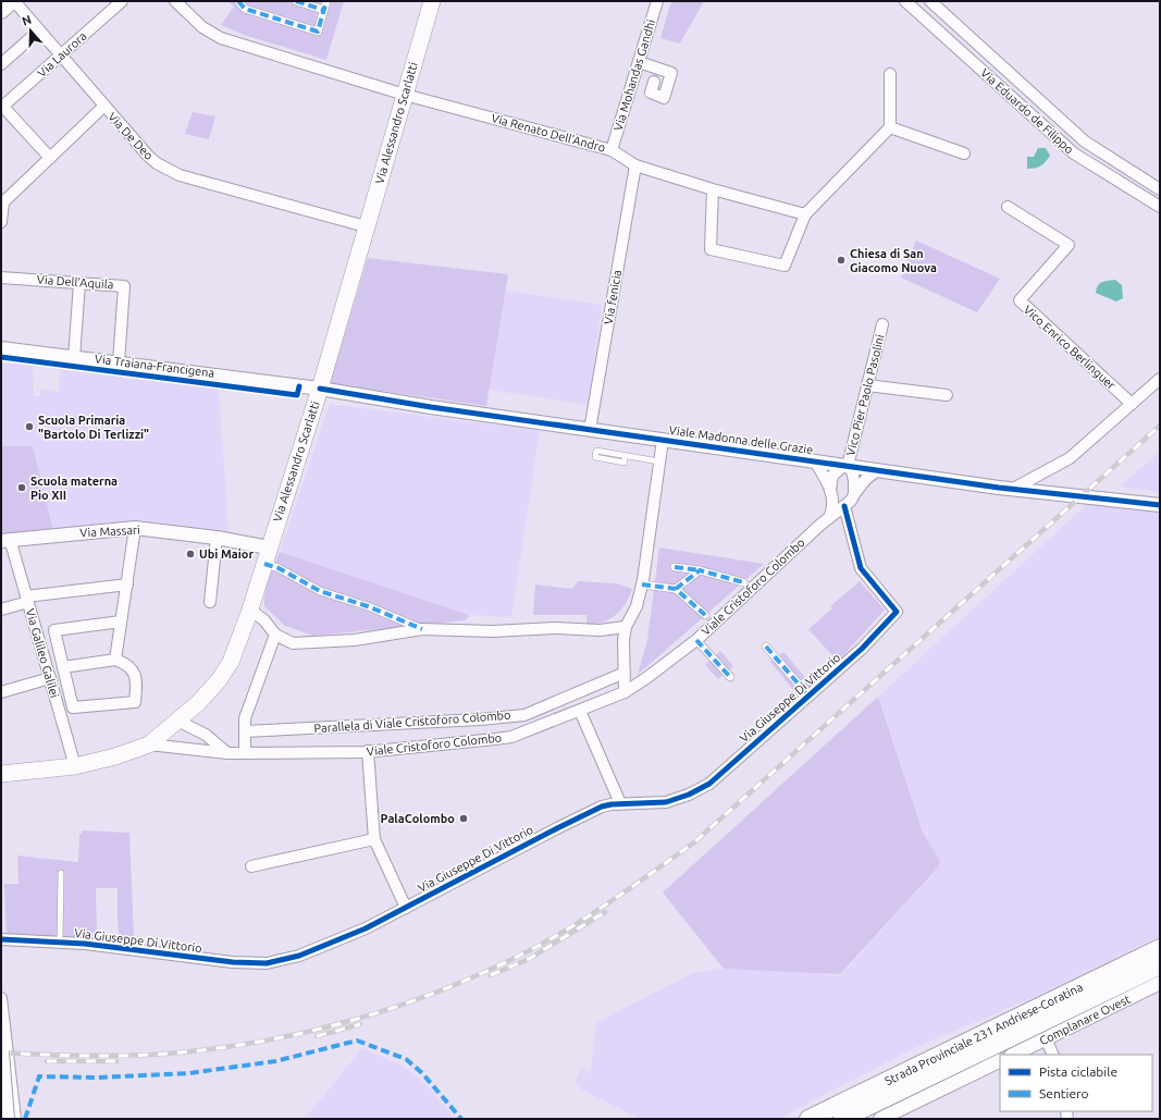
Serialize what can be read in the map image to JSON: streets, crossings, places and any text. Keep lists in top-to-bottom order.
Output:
{
  "streets": {
    "highway": ["Strada Provinciale 231 Andriese-Coratina"],
    "main road": ["Via Alessandro Scarlatti"],
    "street": [
      "Via Laurora",
      "Via Mohandas Gandhi",
      "Via Eduardo de Filippo",
      "Via Renato Dell'Andro",
      "Via De Deo",
      "Via Dell'Aquila",
      "Via fenicia",
      "Vico Enrico Berlinguer",
      "Vico Pier Paolo Pasolini",
      "Viale Madonna delle Grazie",
      "Via Massari",
      "Viale Cristoforo Colombo",
      "Via Galileo Galilei",
      "Via Giuseppe Di Vittorio",
      "Parallela di Viale Cristoforo Colombo",
      "Complanare Ovest"
    ],
    "cycle path": ["Via Traiana-Francigena"]
  },
  "crossings": [
    ["Via Laurora", "Via De Deo"],
    ["Via Mohandas Gandhi", "Via Renato Dell'Andro"],
    ["Via Alessandro Scarlatti", "Via Renato Dell'Andro"],
    ["Via Alessandro Scarlatti", "Via De Deo"],
    ["Via Alessandro Scarlatti", "Viale Madonna delle Grazie"],
    ["Via Alessandro Scarlatti", "Via Massari"],
    ["Via Alessandro Scarlatti", "Viale Cristoforo Colombo"],
    ["Via Alessandro Scarlatti", "Via Galileo Galilei"],
    ["Via Renato Dell'Andro", "Via fenicia"],
    ["Via Dell'Aquila", "Viale Madonna delle Grazie"],
    ["Via fenicia", "Viale Madonna delle Grazie"],
    ["Vico Pier Paolo Pasolini", "Viale Madonna delle Grazie"],
    ["Viale Madonna delle Grazie", "Viale Cristoforo Colombo"],
    ["Via Massari", "Via Galileo Galilei"],
    ["Viale Cristoforo Colombo", "Via Giuseppe Di Vittorio"]
  ],
  "places": [
    "Chiesa di San Giacomo Nuova",
    "Scuola Primaria \"Bartolo Di Terlizzi\"",
    "Scuola materna Pio XII",
    "Ubi Maior",
    "PalaColombo"
  ],
  "legend": ["Pista ciclabile", "Sentiero"],
  "north": "top"
}
